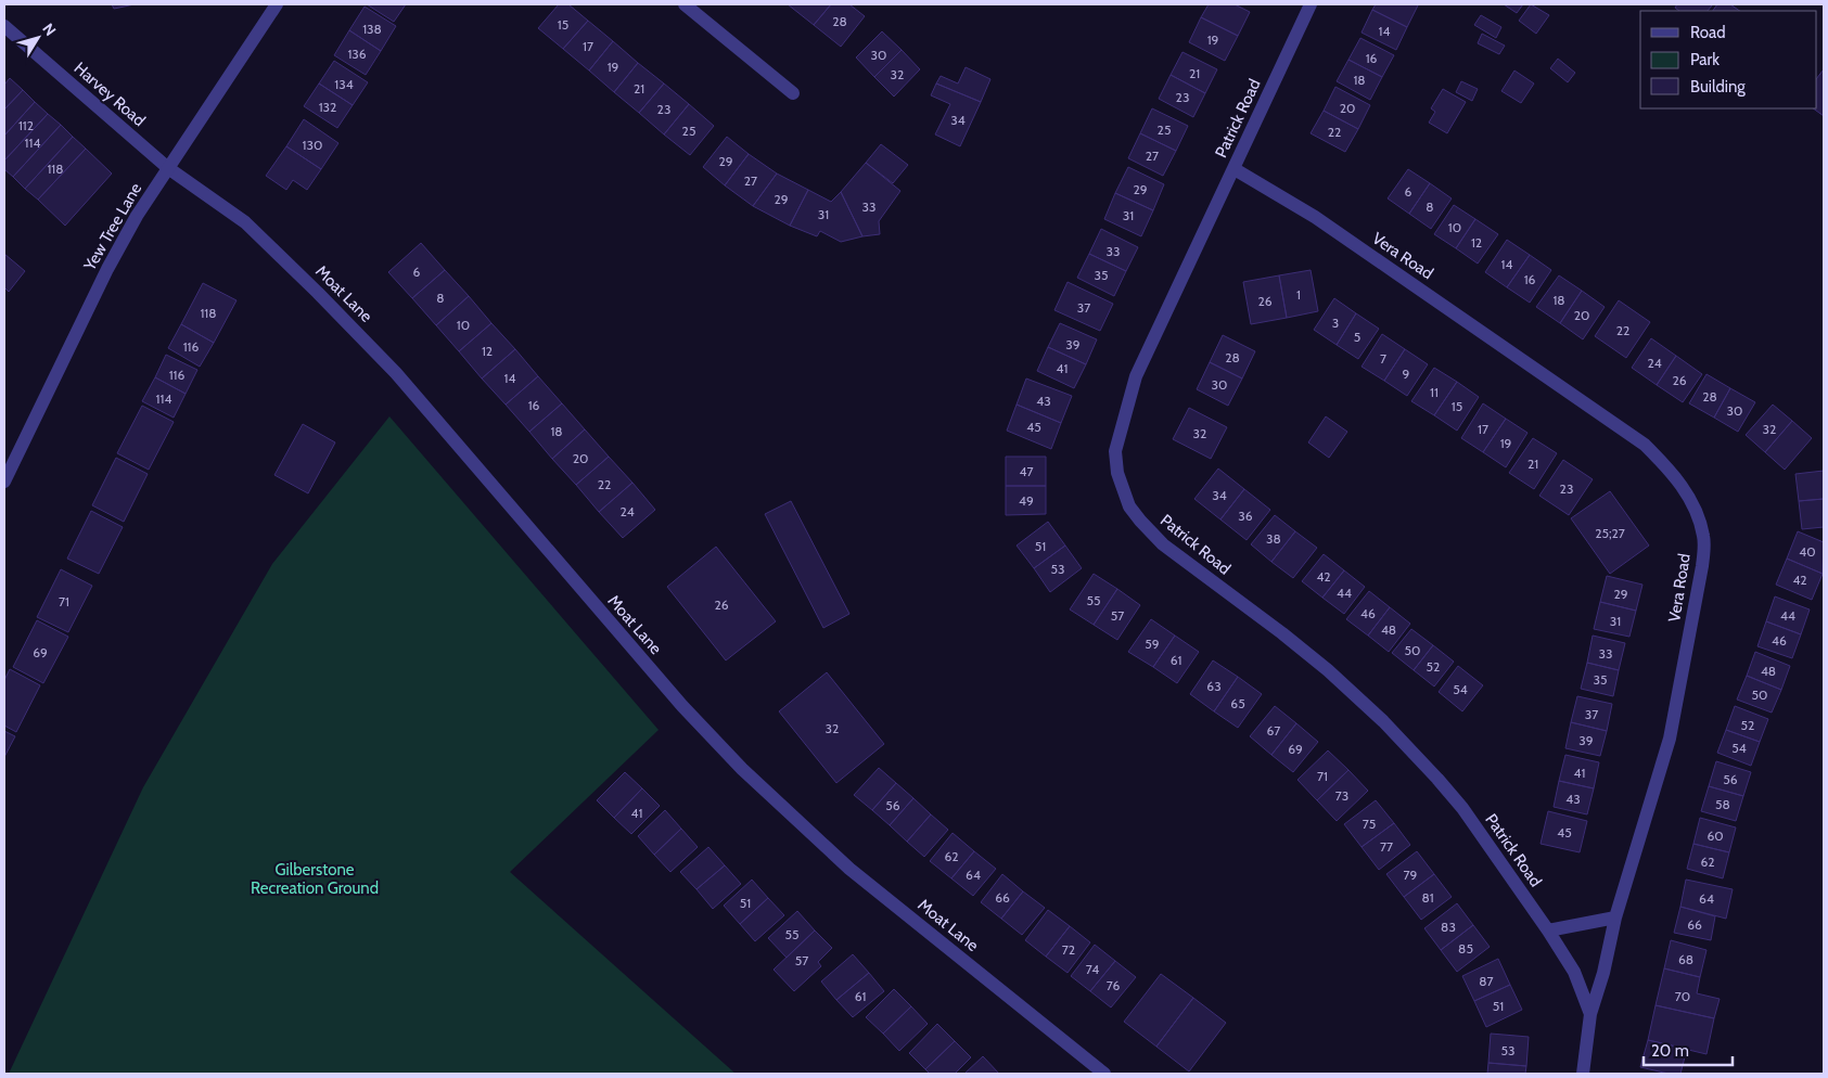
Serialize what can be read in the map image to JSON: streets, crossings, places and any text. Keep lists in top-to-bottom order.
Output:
{
  "streets": {
    "street": [
      "Harvey Road",
      "Patrick Road",
      "Yew Tree Lane",
      "Vera Road",
      "Moat Lane"
    ]
  },
  "crossings": [
    ["Harvey Road", "Yew Tree Lane"],
    ["Harvey Road", "Moat Lane"],
    ["Patrick Road", "Vera Road"],
    ["Yew Tree Lane", "Moat Lane"]
  ],
  "parks": ["Gilberstone Recreation Ground"],
  "house_numbers": [
    "28",
    "15",
    "138",
    "14",
    "19",
    "17",
    "136",
    "30",
    "16",
    "19",
    "21",
    "32",
    "18",
    "134",
    "21",
    "23",
    "132",
    "20",
    "23",
    "34",
    "112",
    "25",
    "25",
    "22",
    "114",
    "130",
    "27",
    "29",
    "118",
    "27",
    "29",
    "6",
    "29",
    "33",
    "8",
    "31",
    "31",
    "10",
    "12",
    "33",
    "14",
    "6",
    "35",
    "16",
    "1",
    "8",
    "18",
    "26",
    "37",
    "118",
    "20",
    "3",
    "10",
    "22",
    "5",
    "39",
    "116",
    "12",
    "28",
    "7",
    "24",
    "41",
    "9",
    "116",
    "14",
    "26",
    "30",
    "11",
    "28",
    "114",
    "43",
    "16",
    "15",
    "30",
    "45",
    "17",
    "32",
    "18",
    "32",
    "19",
    "20",
    "21",
    "47",
    "22",
    "23",
    "34",
    "49",
    "24",
    "36",
    "25;27",
    "38",
    "51",
    "40",
    "53",
    "42",
    "42",
    "44",
    "29",
    "55",
    "71",
    "26",
    "46",
    "57",
    "44",
    "31",
    "48",
    "46",
    "59",
    "50",
    "69",
    "33",
    "61",
    "52",
    "48",
    "35",
    "63",
    "54",
    "50",
    "65",
    "37",
    "52",
    "32",
    "67",
    "39",
    "54",
    "69",
    "41",
    "71",
    "56",
    "73",
    "43",
    "58",
    "56",
    "41",
    "75",
    "45",
    "60",
    "77",
    "62",
    "62",
    "64",
    "79",
    "66",
    "81",
    "64",
    "51",
    "66",
    "83",
    "55",
    "85",
    "72",
    "68",
    "57",
    "74",
    "87",
    "76",
    "61",
    "70",
    "51",
    "53"
  ],
  "legend": ["Road", "Park", "Building"],
  "scale_bar": "20 m",
  "north": "top right"
}
